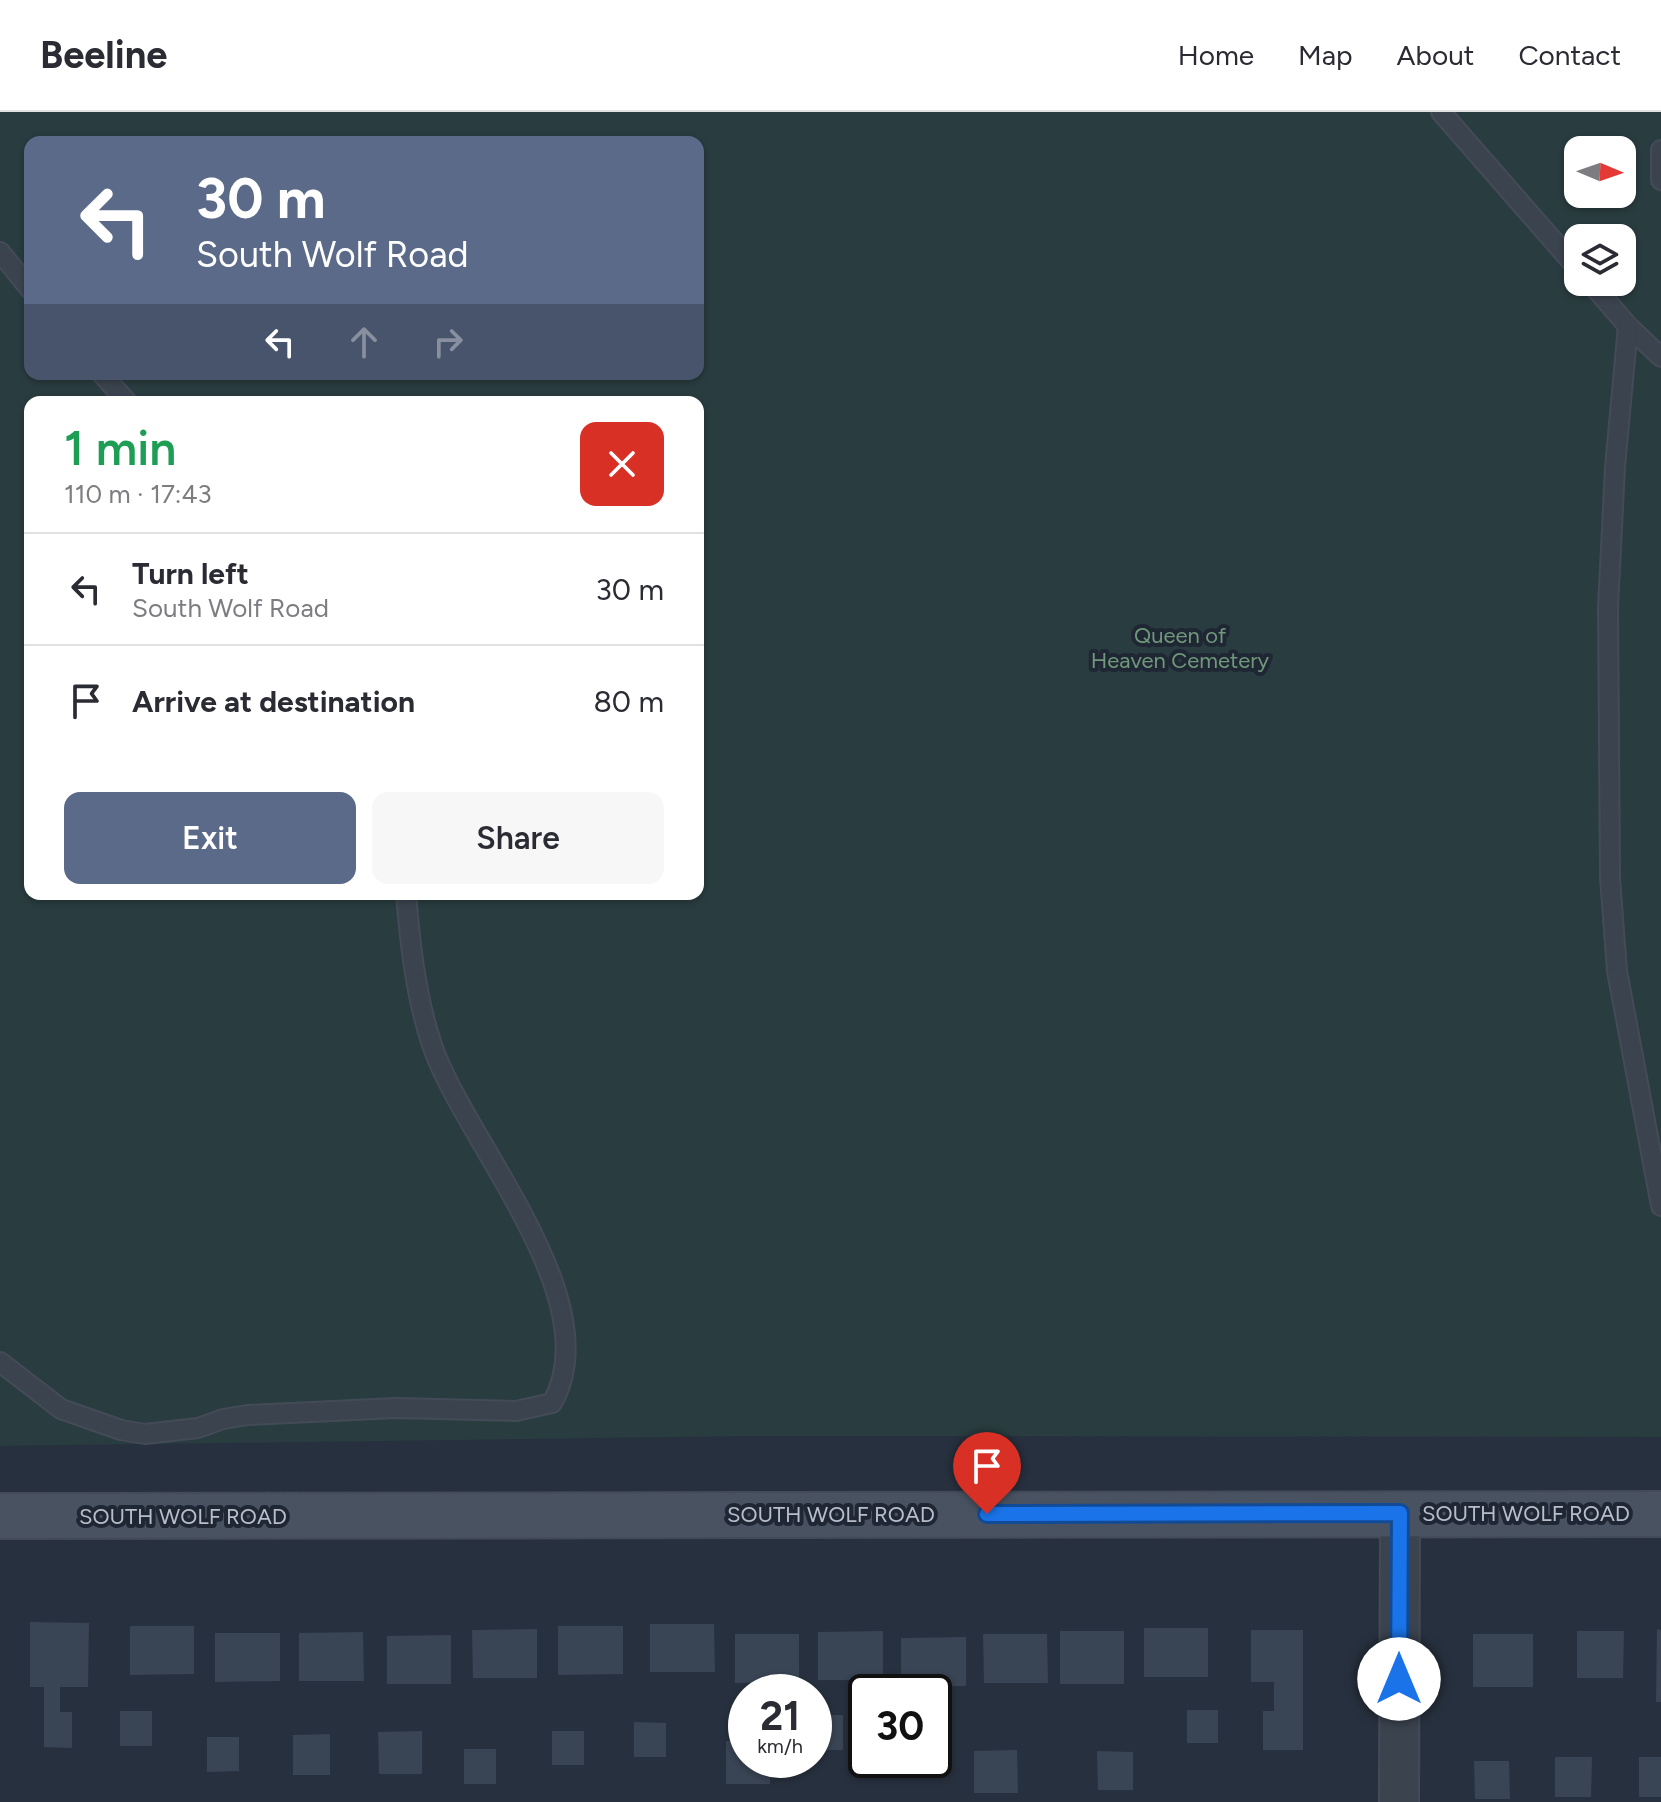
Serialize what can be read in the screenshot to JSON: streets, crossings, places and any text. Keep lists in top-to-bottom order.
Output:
{
  "streets": {
    "main road": ["SOUTH WOLF ROAD"]
  },
  "parks": ["Queen of Heaven Cemetery"],
  "north": "right",
  "page": {
    "header": "Beeline",
    "nav": [
      "Home",
      "Map",
      "About",
      "Contact"
    ],
    "turn": ["30 m", "South Wolf Road"],
    "heading": ["1 min", "110 m · 17:43"],
    "list": [
      {
        "name": "Turn left",
        "note": "South Wolf Road",
        "value": "30 m"
      },
      {
        "name": "Arrive at destination",
        "value": "80 m"
      }
    ],
    "buttons": ["Exit", "Share"],
    "speed": "21 km/h",
    "limit": "30"
  }
}
